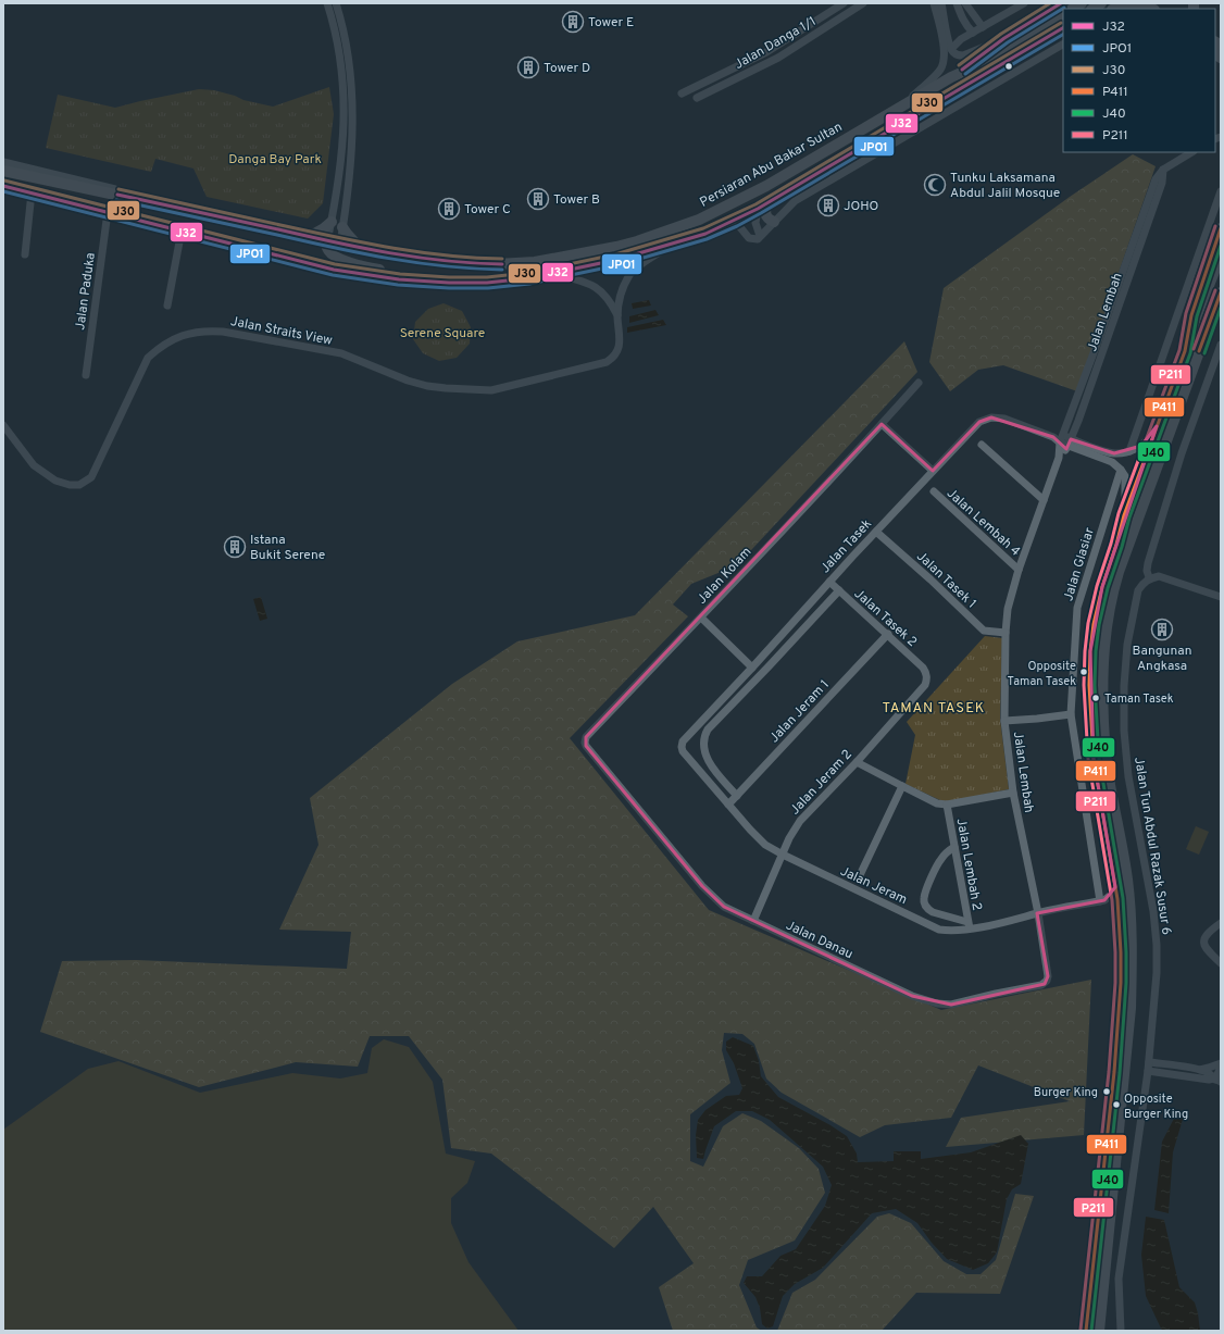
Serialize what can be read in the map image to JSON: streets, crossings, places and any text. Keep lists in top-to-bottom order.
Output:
{
  "streets": {
    "highway": ["Persiaran Abu Bakar Sultan"],
    "street": [
      "Jalan Danga 1/1",
      "Jalan Paduka",
      "Jalan Lembah",
      "Jalan Straits View",
      "Jalan Lembah 4",
      "Jalan Tasek",
      "Jalan Glasiar",
      "Jalan Kolam",
      "Jalan Tasek 1",
      "Jalan Tasek 2",
      "Jalan Jeram 1",
      "Jalan Jeram 2",
      "Jalan Tun Abdul Razak Susur 6",
      "Jalan Lembah 2",
      "Jalan Jeram",
      "Jalan Danau"
    ]
  },
  "crossings": [
    ["Jalan Lembah", "Jalan Lembah 4"],
    ["Jalan Lembah", "Jalan Tasek"],
    ["Jalan Lembah", "Jalan Tasek 1"],
    ["Jalan Lembah", "Jalan Jeram"],
    ["Jalan Lembah", "Jalan Danau"],
    ["Jalan Tasek", "Jalan Glasiar"],
    ["Jalan Tasek", "Jalan Tasek 1"],
    ["Jalan Tasek", "Jalan Tasek 2"],
    ["Jalan Tasek", "Jalan Jeram 1"],
    ["Jalan Tasek", "Jalan Jeram"],
    ["Jalan Glasiar", "Jalan Jeram"],
    ["Jalan Kolam", "Jalan Danau"],
    ["Jalan Tasek 2", "Jalan Jeram 1"],
    ["Jalan Tasek 2", "Jalan Jeram 2"],
    ["Jalan Jeram 1", "Jalan Jeram"],
    ["Jalan Jeram 2", "Jalan Jeram"],
    ["Jalan Jeram 2", "Jalan Danau"],
    ["Jalan Lembah 2", "Jalan Jeram"],
    ["Jalan Jeram", "Jalan Danau"]
  ],
  "districts": ["TAMAN TASEK"],
  "parks": ["Danga Bay Park", "Serene Square"],
  "places": {
    "building": [
      "Tower E",
      "Tower D",
      "Tower B",
      "JOHO",
      "Tower C",
      "Istana Bukit Serene",
      "Bangunan Angkasa"
    ],
    "mosque": ["Tunku Laksamana Abdul Jalil Mosque"],
    "other": [
      "Opposite Taman Tasek",
      "Taman Tasek",
      "Burger King",
      "Opposite Burger King"
    ]
  },
  "lines": [
    "transit line J32",
    "transit line J30",
    "transit line JPO1",
    "transit line P211",
    "transit line P411",
    "transit line J40"
  ],
  "legend": [
    "J32",
    "JPO1",
    "J30",
    "P411",
    "J40",
    "P211"
  ]
}
